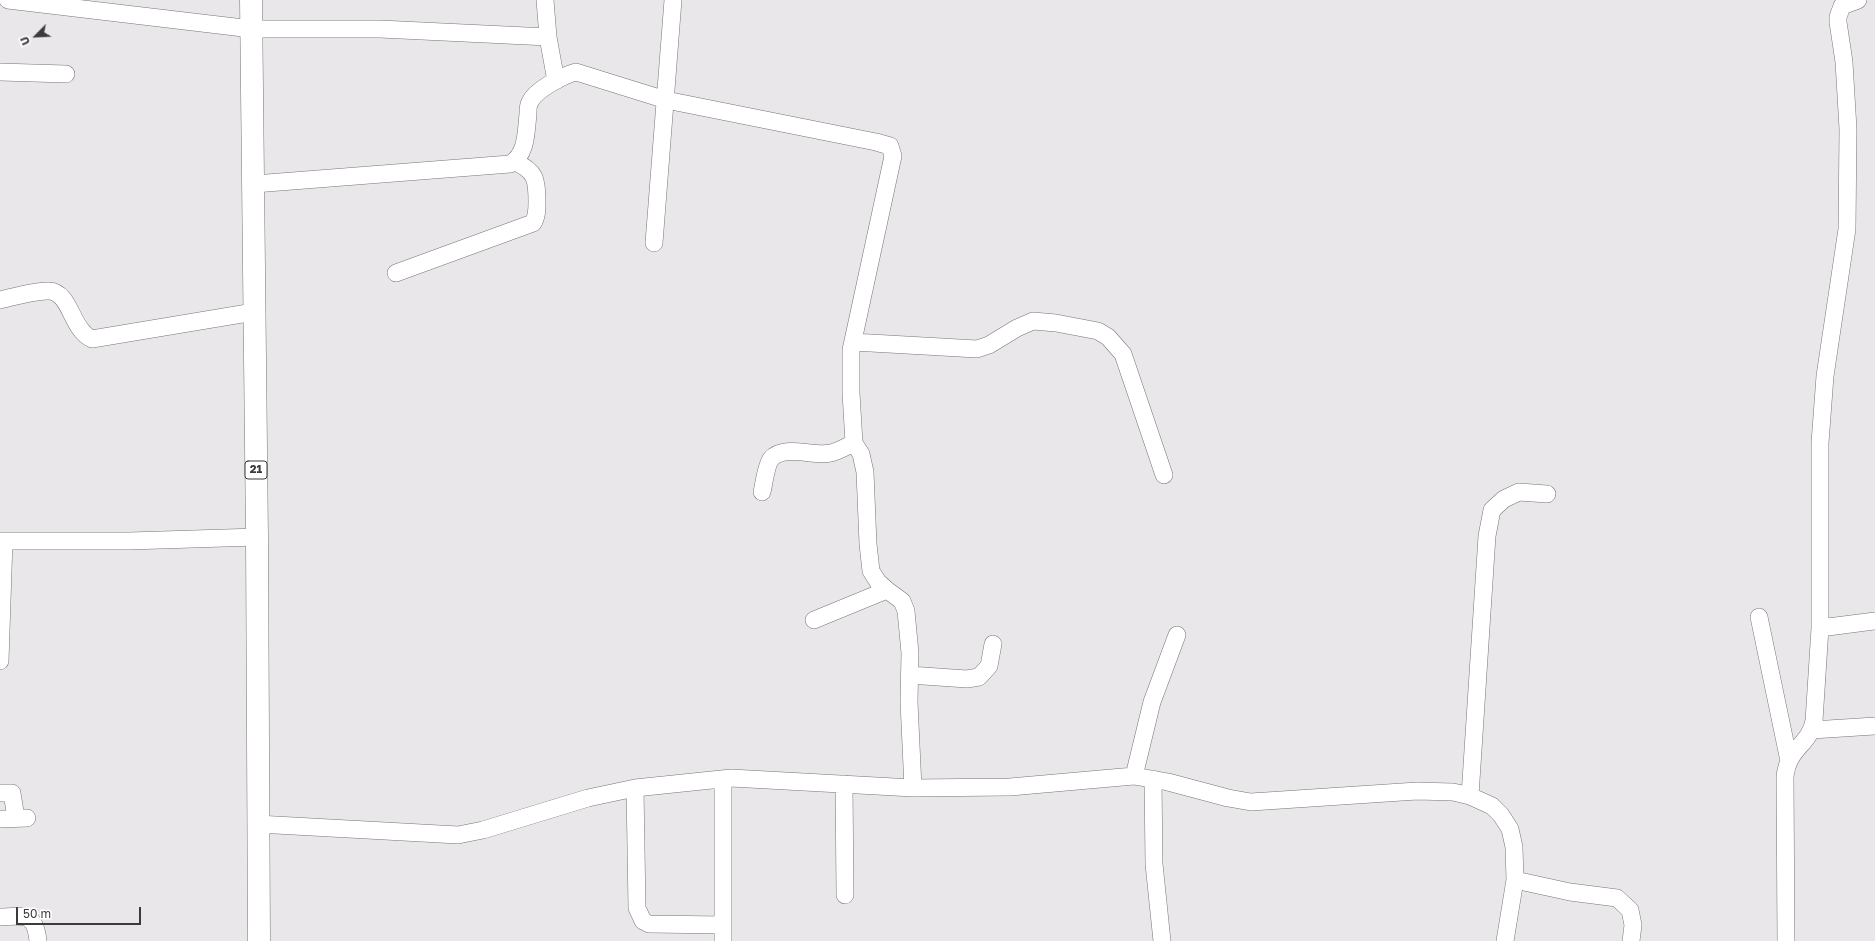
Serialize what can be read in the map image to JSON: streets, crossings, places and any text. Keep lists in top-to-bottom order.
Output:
{
  "streets": {
    "highway": ["21"]
  },
  "scale_bar": "50 m",
  "north": "bottom left"
}
